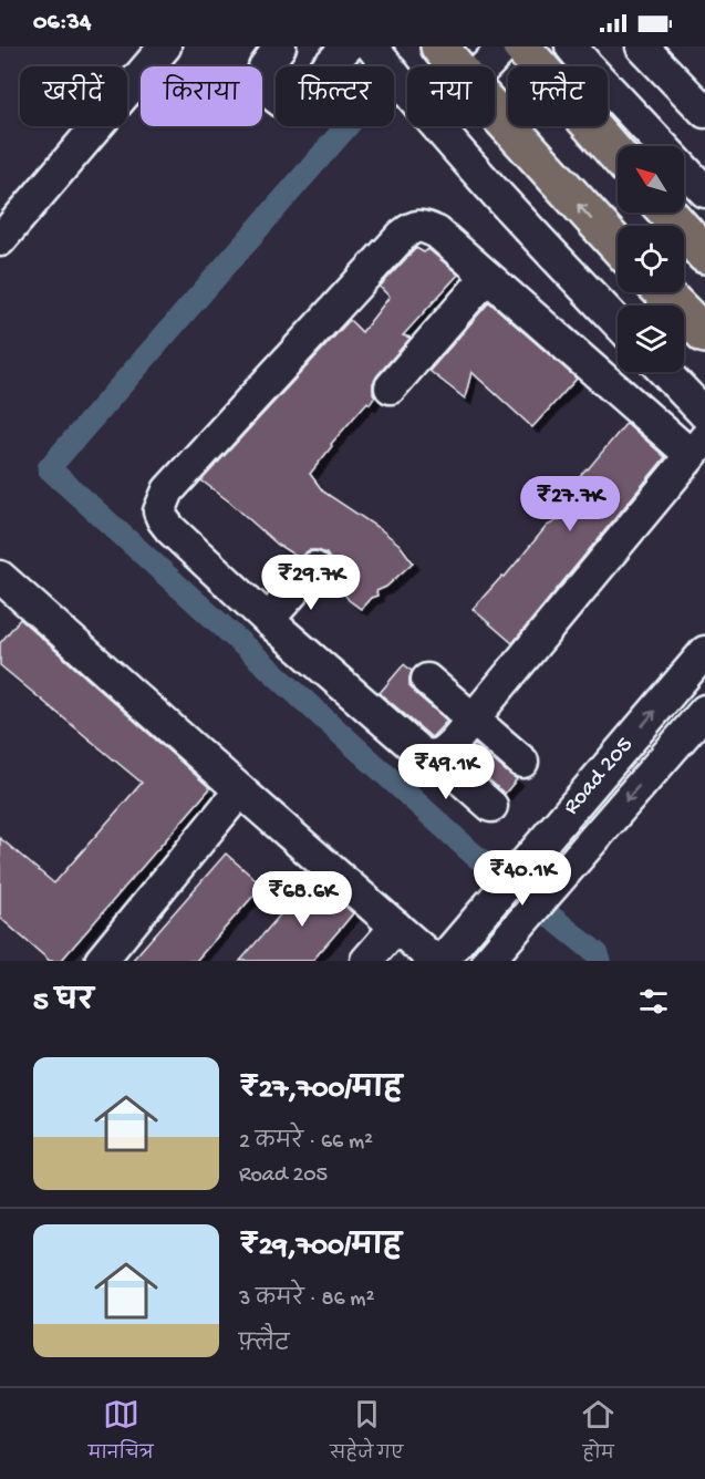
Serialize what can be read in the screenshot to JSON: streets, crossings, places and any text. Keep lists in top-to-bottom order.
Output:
{
  "streets": {
    "street": ["Road 205"]
  },
  "north": "top left",
  "page": {
    "status": "06:34",
    "chip": [
      "खरीदें",
      "किराया",
      "फ़िल्टर",
      "नया",
      "फ़्लैट"
    ],
    "price": [
      "₹27.7K",
      "₹29.7K",
      "₹49.1K",
      "₹40.1K",
      "₹68.6K"
    ],
    "heading": "5 घर",
    "list": [
      {
        "name": "₹27,700/माह",
        "note": "2 कमरे · 66 m² · Road 205"
      },
      {
        "name": "₹29,700/माह",
        "note": "3 कमरे · 86 m² · फ़्लैट"
      }
    ],
    "tabs": ["मानचित्र", "सहेजे गए", "होम"]
  }
}
